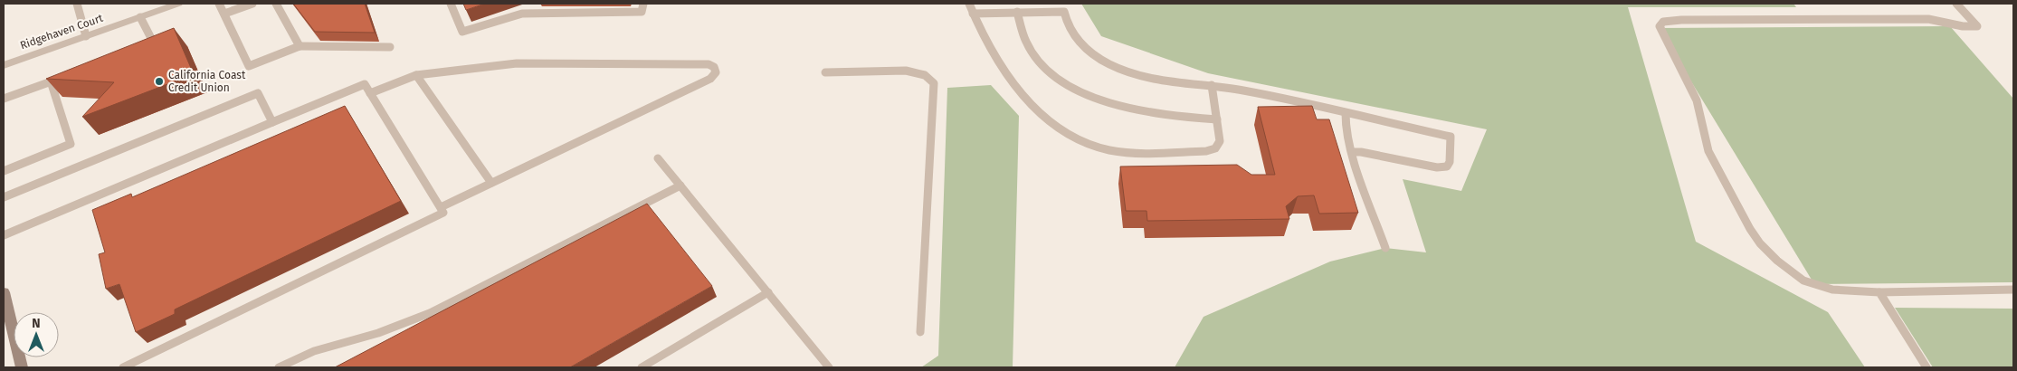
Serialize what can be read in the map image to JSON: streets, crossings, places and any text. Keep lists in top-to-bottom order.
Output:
{
  "streets": {
    "street": ["Ridgehaven Court"]
  },
  "places": ["California Coast Credit Union"],
  "north": "top"
}
